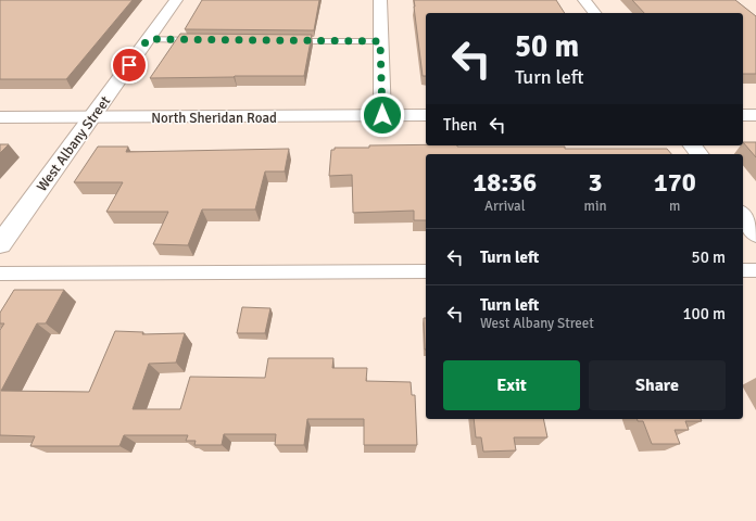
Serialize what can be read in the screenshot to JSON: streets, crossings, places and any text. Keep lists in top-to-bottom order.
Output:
{
  "streets": {
    "street": ["North Sheridan Road", "West Albany Street"]
  },
  "crossings": [
    ["North Sheridan Road", "West Albany Street"]
  ],
  "page": {
    "turn": ["50 m", "Turn left"],
    "then": "Then",
    "eta": [
      "18:36",
      "Arrival",
      "3",
      "min",
      "170",
      "m"
    ],
    "list": [
      {
        "name": "Turn left",
        "value": "50 m"
      },
      {
        "name": "Turn left",
        "note": "West Albany Street",
        "value": "100 m"
      }
    ],
    "buttons": ["Exit", "Share"]
  }
}
